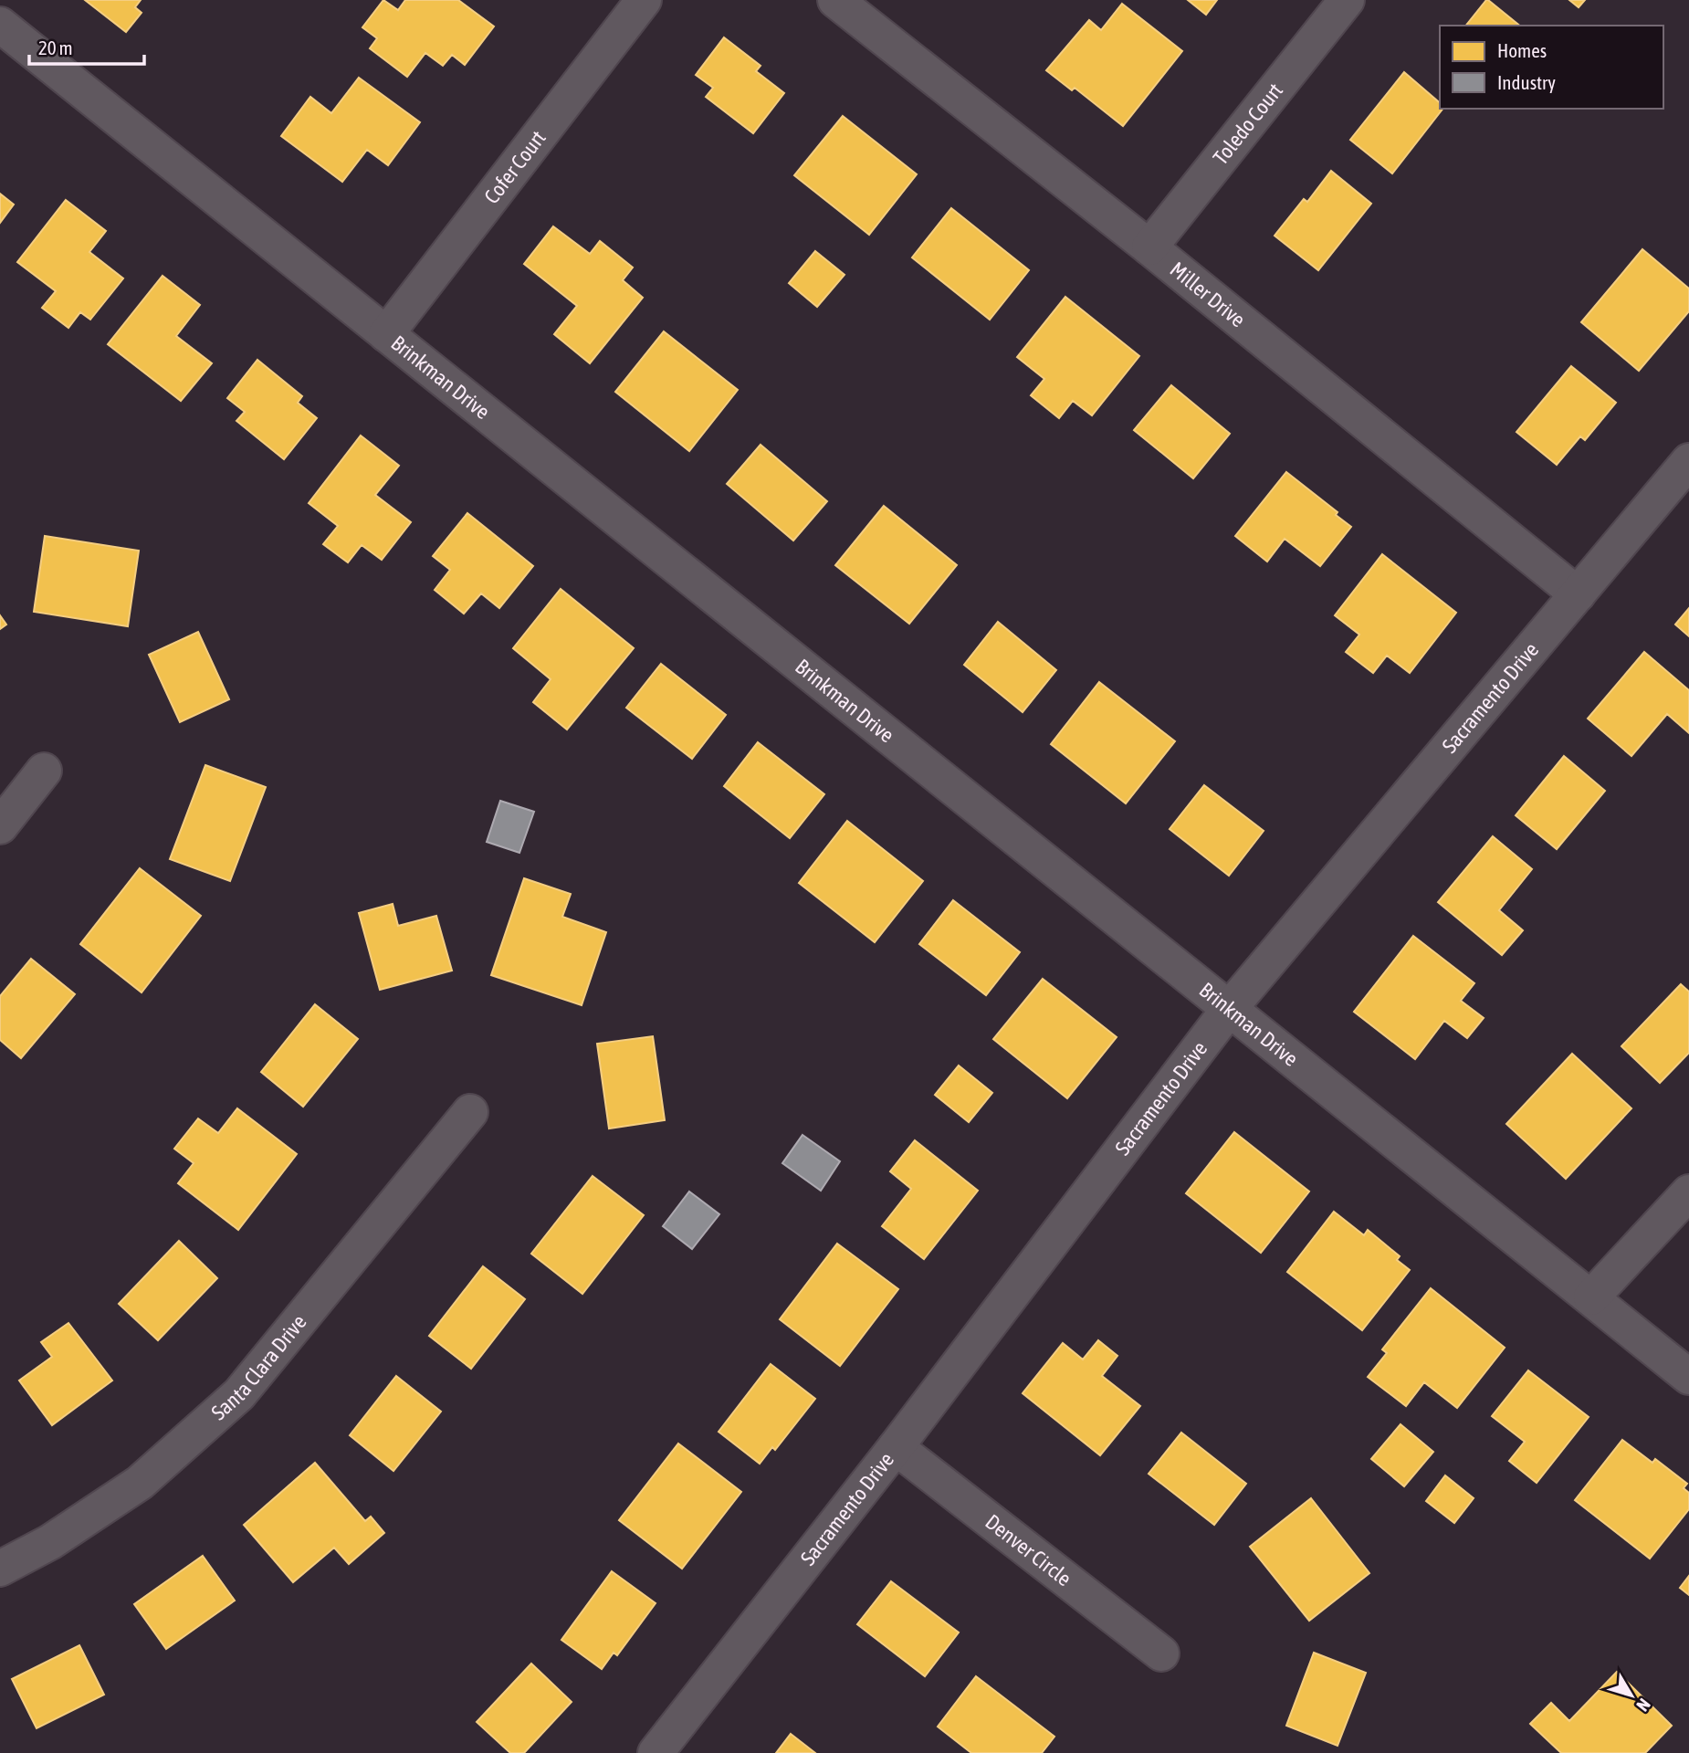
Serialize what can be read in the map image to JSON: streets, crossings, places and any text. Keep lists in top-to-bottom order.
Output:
{
  "streets": {
    "street": [
      "Toledo Court",
      "Cofer Court",
      "Miller Drive",
      "Brinkman Drive",
      "Sacramento Drive",
      "Santa Clara Drive",
      "Denver Circle"
    ]
  },
  "crossings": [
    ["Toledo Court", "Miller Drive"],
    ["Cofer Court", "Brinkman Drive"],
    ["Miller Drive", "Sacramento Drive"],
    ["Brinkman Drive", "Sacramento Drive"],
    ["Sacramento Drive", "Denver Circle"]
  ],
  "legend": ["Homes", "Industry"],
  "scale_bar": "20 m",
  "north": "bottom right"
}
